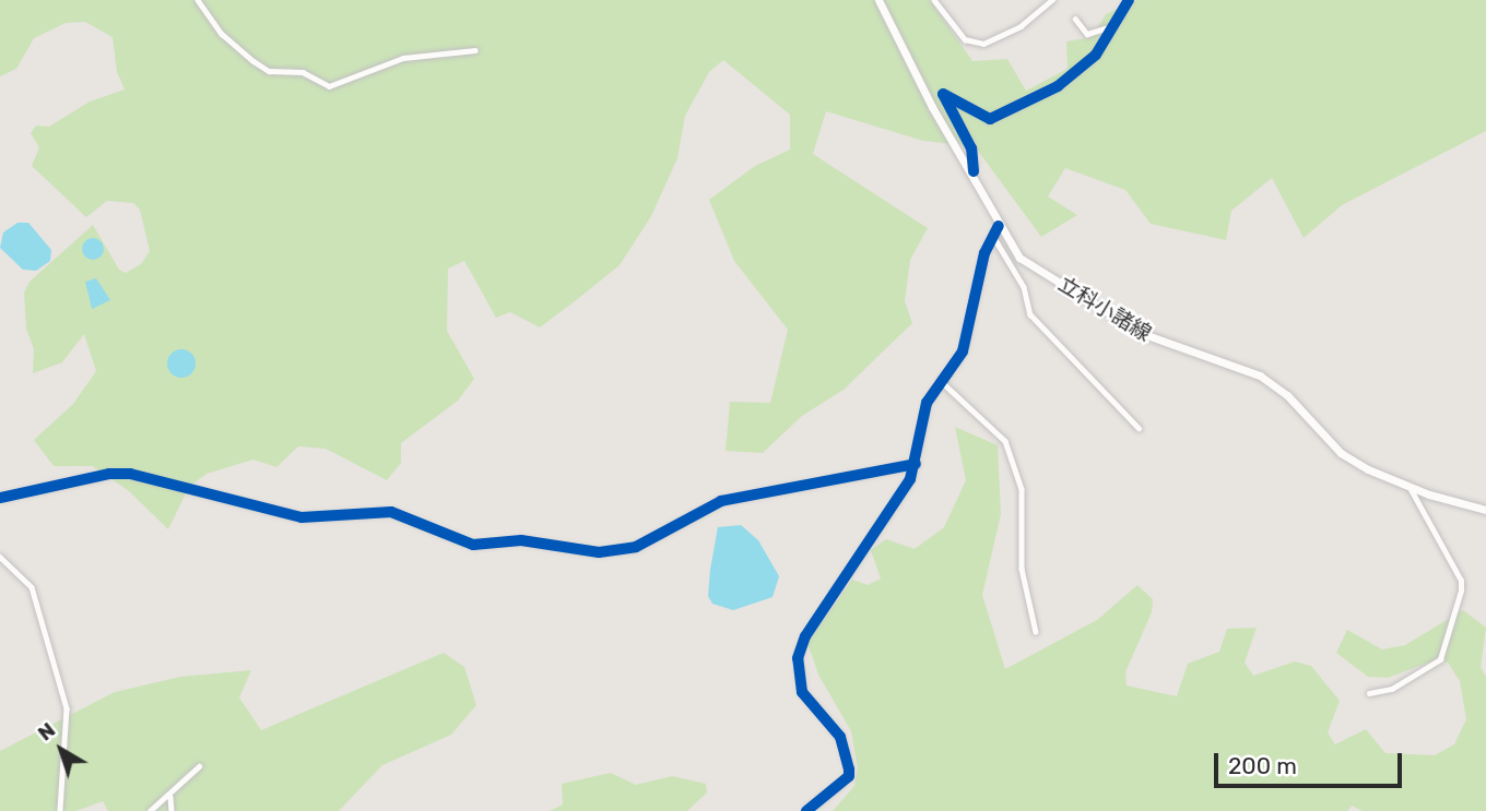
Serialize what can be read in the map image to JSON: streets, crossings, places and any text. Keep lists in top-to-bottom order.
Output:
{
  "streets": {
    "main road": ["立科小諸線"]
  },
  "scale_bar": "200 m",
  "north": "top left"
}
